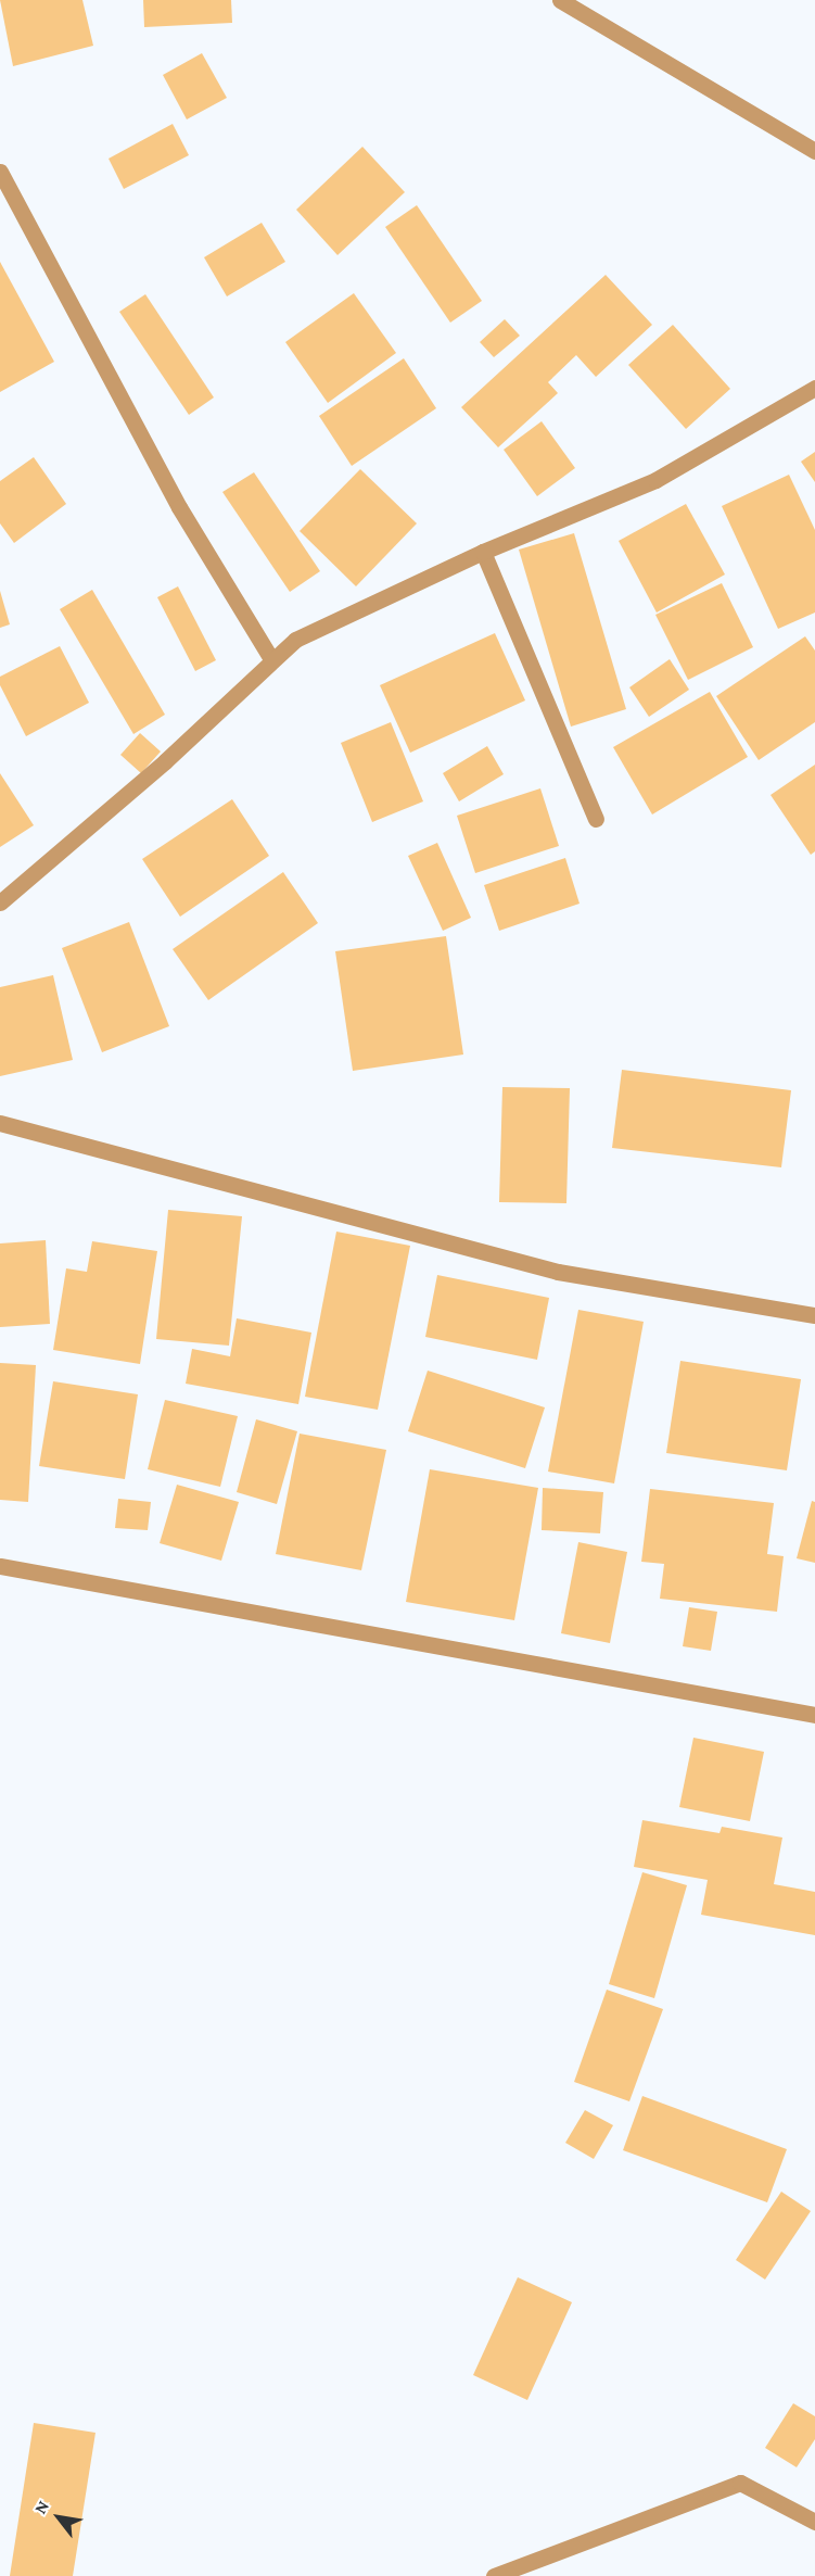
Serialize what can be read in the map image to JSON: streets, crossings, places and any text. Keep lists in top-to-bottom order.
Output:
{
  "north": "top left"
}
